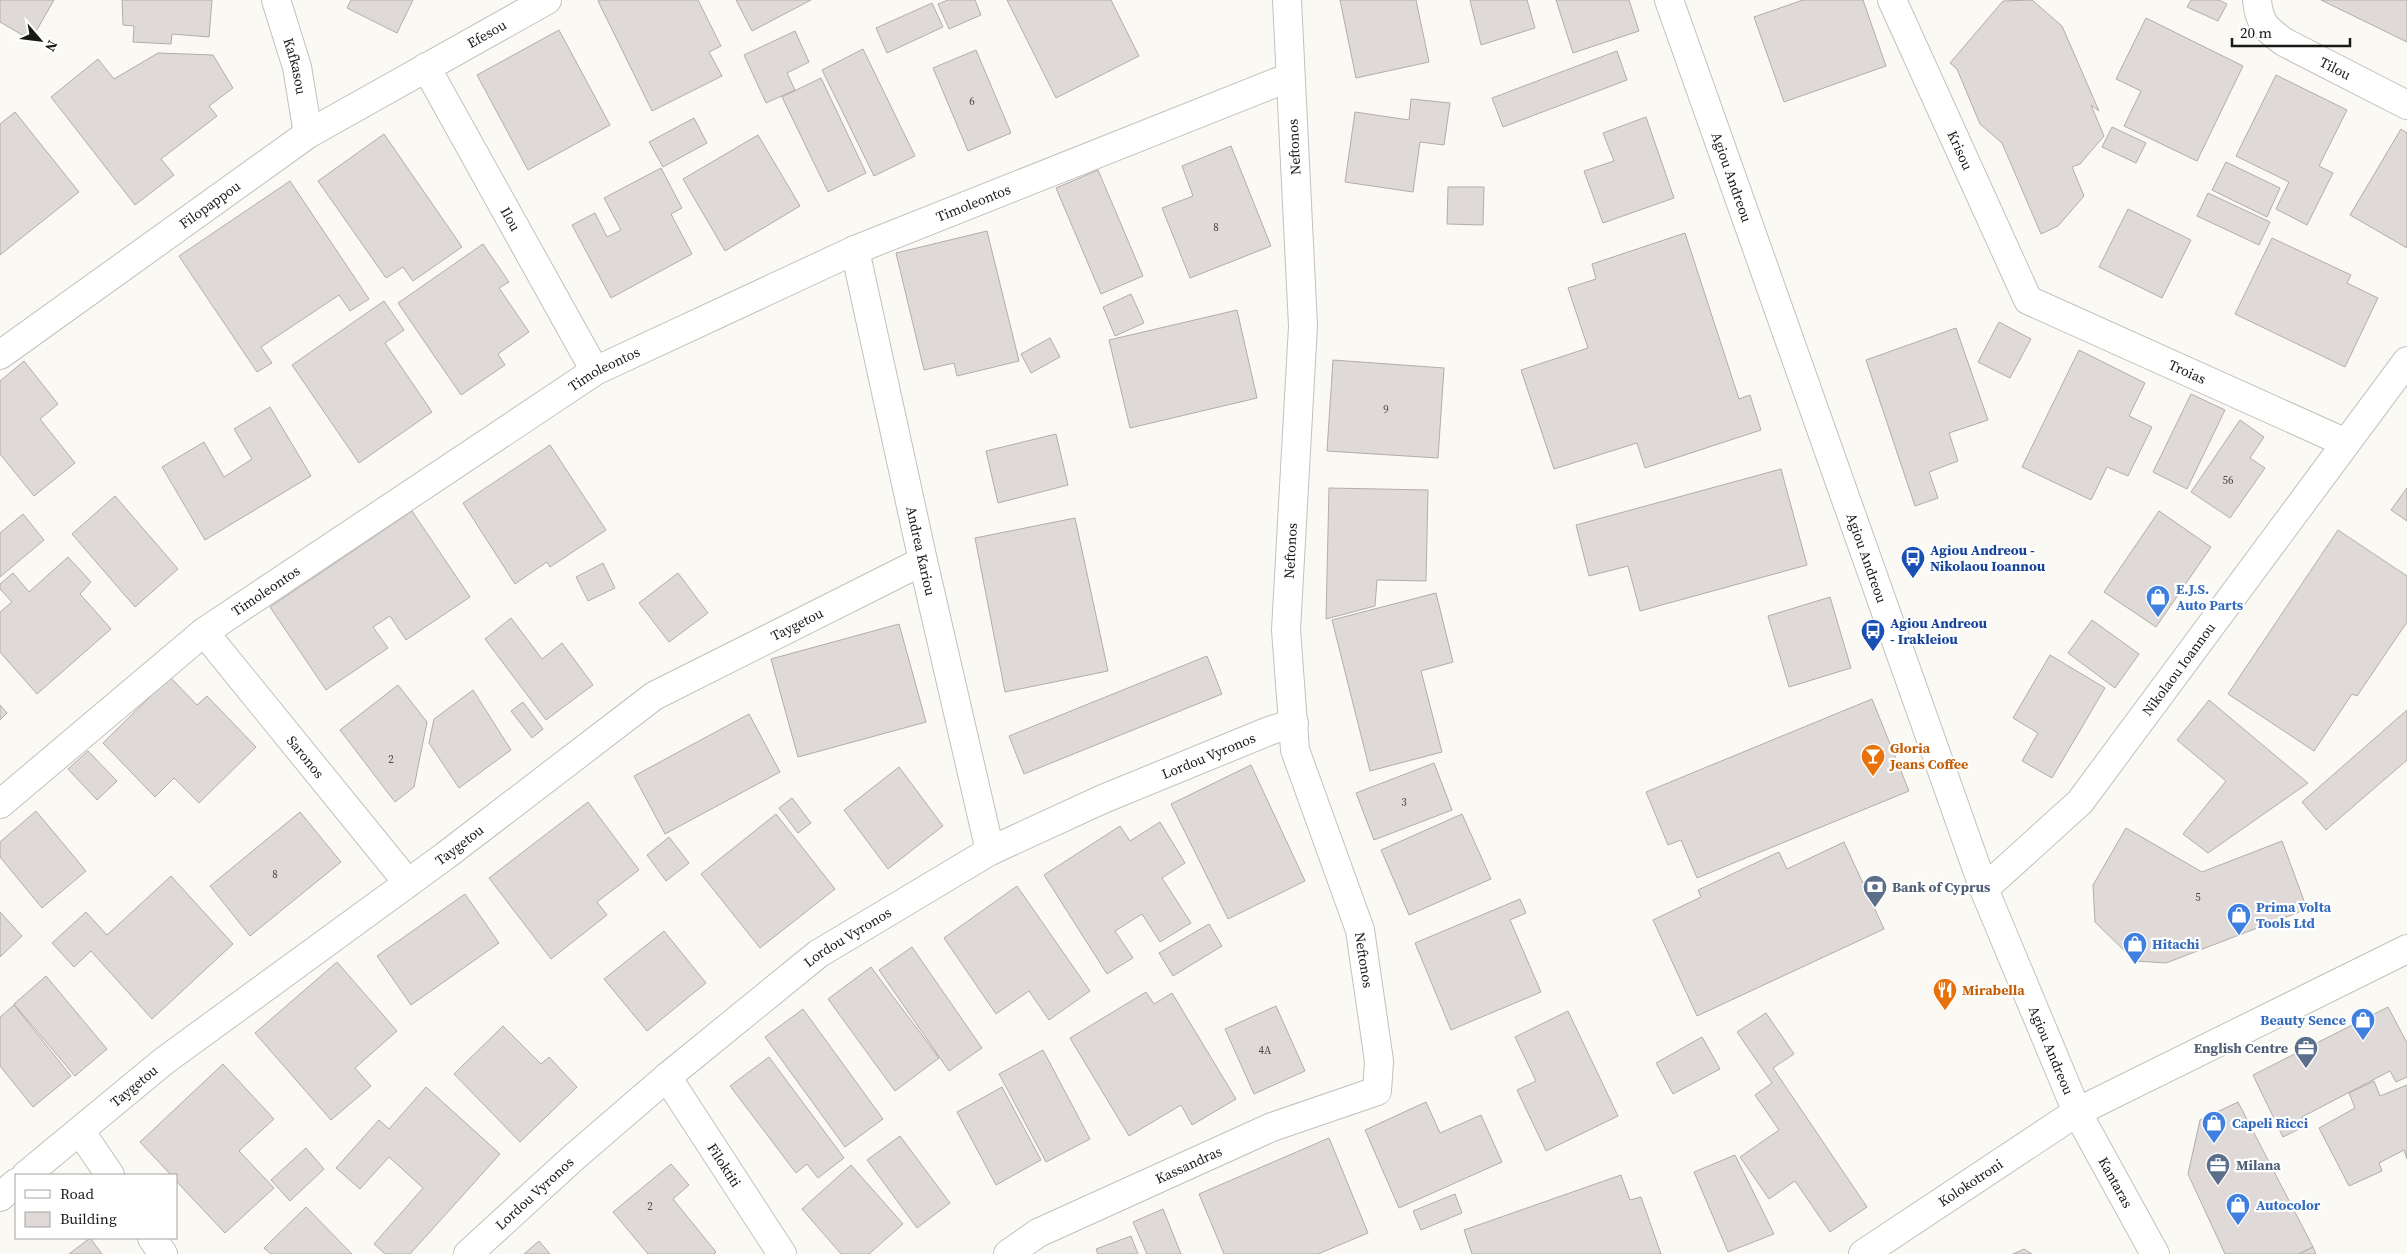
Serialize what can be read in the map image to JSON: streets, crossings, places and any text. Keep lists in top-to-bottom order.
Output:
{
  "streets": {
    "street": [
      "Efesou",
      "Kafkasou",
      "Tilou",
      "Neftonos",
      "Krisou",
      "Agiou Andreou",
      "Timoleontos",
      "Filopappou",
      "Ilou",
      "Troias",
      "Andrea Kariou",
      "Taygetou",
      "Nikolaou Ioannou",
      "Lordou Vyronos",
      "Saronos",
      "Filoktiti",
      "Kassandras",
      "Kolokotroni",
      "Kantaras"
    ]
  },
  "crossings": [
    ["Efesou", "Filopappou"],
    ["Efesou", "Ilou"],
    ["Kafkasou", "Filopappou"],
    ["Neftonos", "Timoleontos"],
    ["Neftonos", "Lordou Vyronos"],
    ["Neftonos", "Kassandras"],
    ["Krisou", "Troias"],
    ["Agiou Andreou", "Nikolaou Ioannou"],
    ["Agiou Andreou", "Kolokotroni"],
    ["Agiou Andreou", "Kantaras"],
    ["Timoleontos", "Ilou"],
    ["Timoleontos", "Andrea Kariou"],
    ["Timoleontos", "Saronos"],
    ["Filopappou", "Ilou"],
    ["Troias", "Nikolaou Ioannou"],
    ["Andrea Kariou", "Taygetou"],
    ["Andrea Kariou", "Lordou Vyronos"],
    ["Taygetou", "Saronos"],
    ["Lordou Vyronos", "Filoktiti"],
    ["Kolokotroni", "Kantaras"]
  ],
  "places": {
    "bus stop": ["Agiou Andreou - Nikolaou Ioannou", "Agiou Andreou - Irakleiou"],
    "shop": [
      "E.J.S. Auto Parts",
      "Prima Volta Tools Ltd",
      "Hitachi",
      "Beauty Sence",
      "Capeli Ricci",
      "Autocolor"
    ],
    "bar": ["Gloria Jeans Coffee"],
    "bank": ["Bank of Cyprus"],
    "restaurant": ["Mirabella"],
    "office": ["English Centre", "Milana"]
  },
  "house_numbers": [
    "6",
    "8",
    "9",
    "56",
    "2",
    "3",
    "8",
    "5",
    "4A",
    "2"
  ],
  "legend": ["Road", "Building"],
  "scale_bar": "20 m",
  "north": "bottom right"
}
